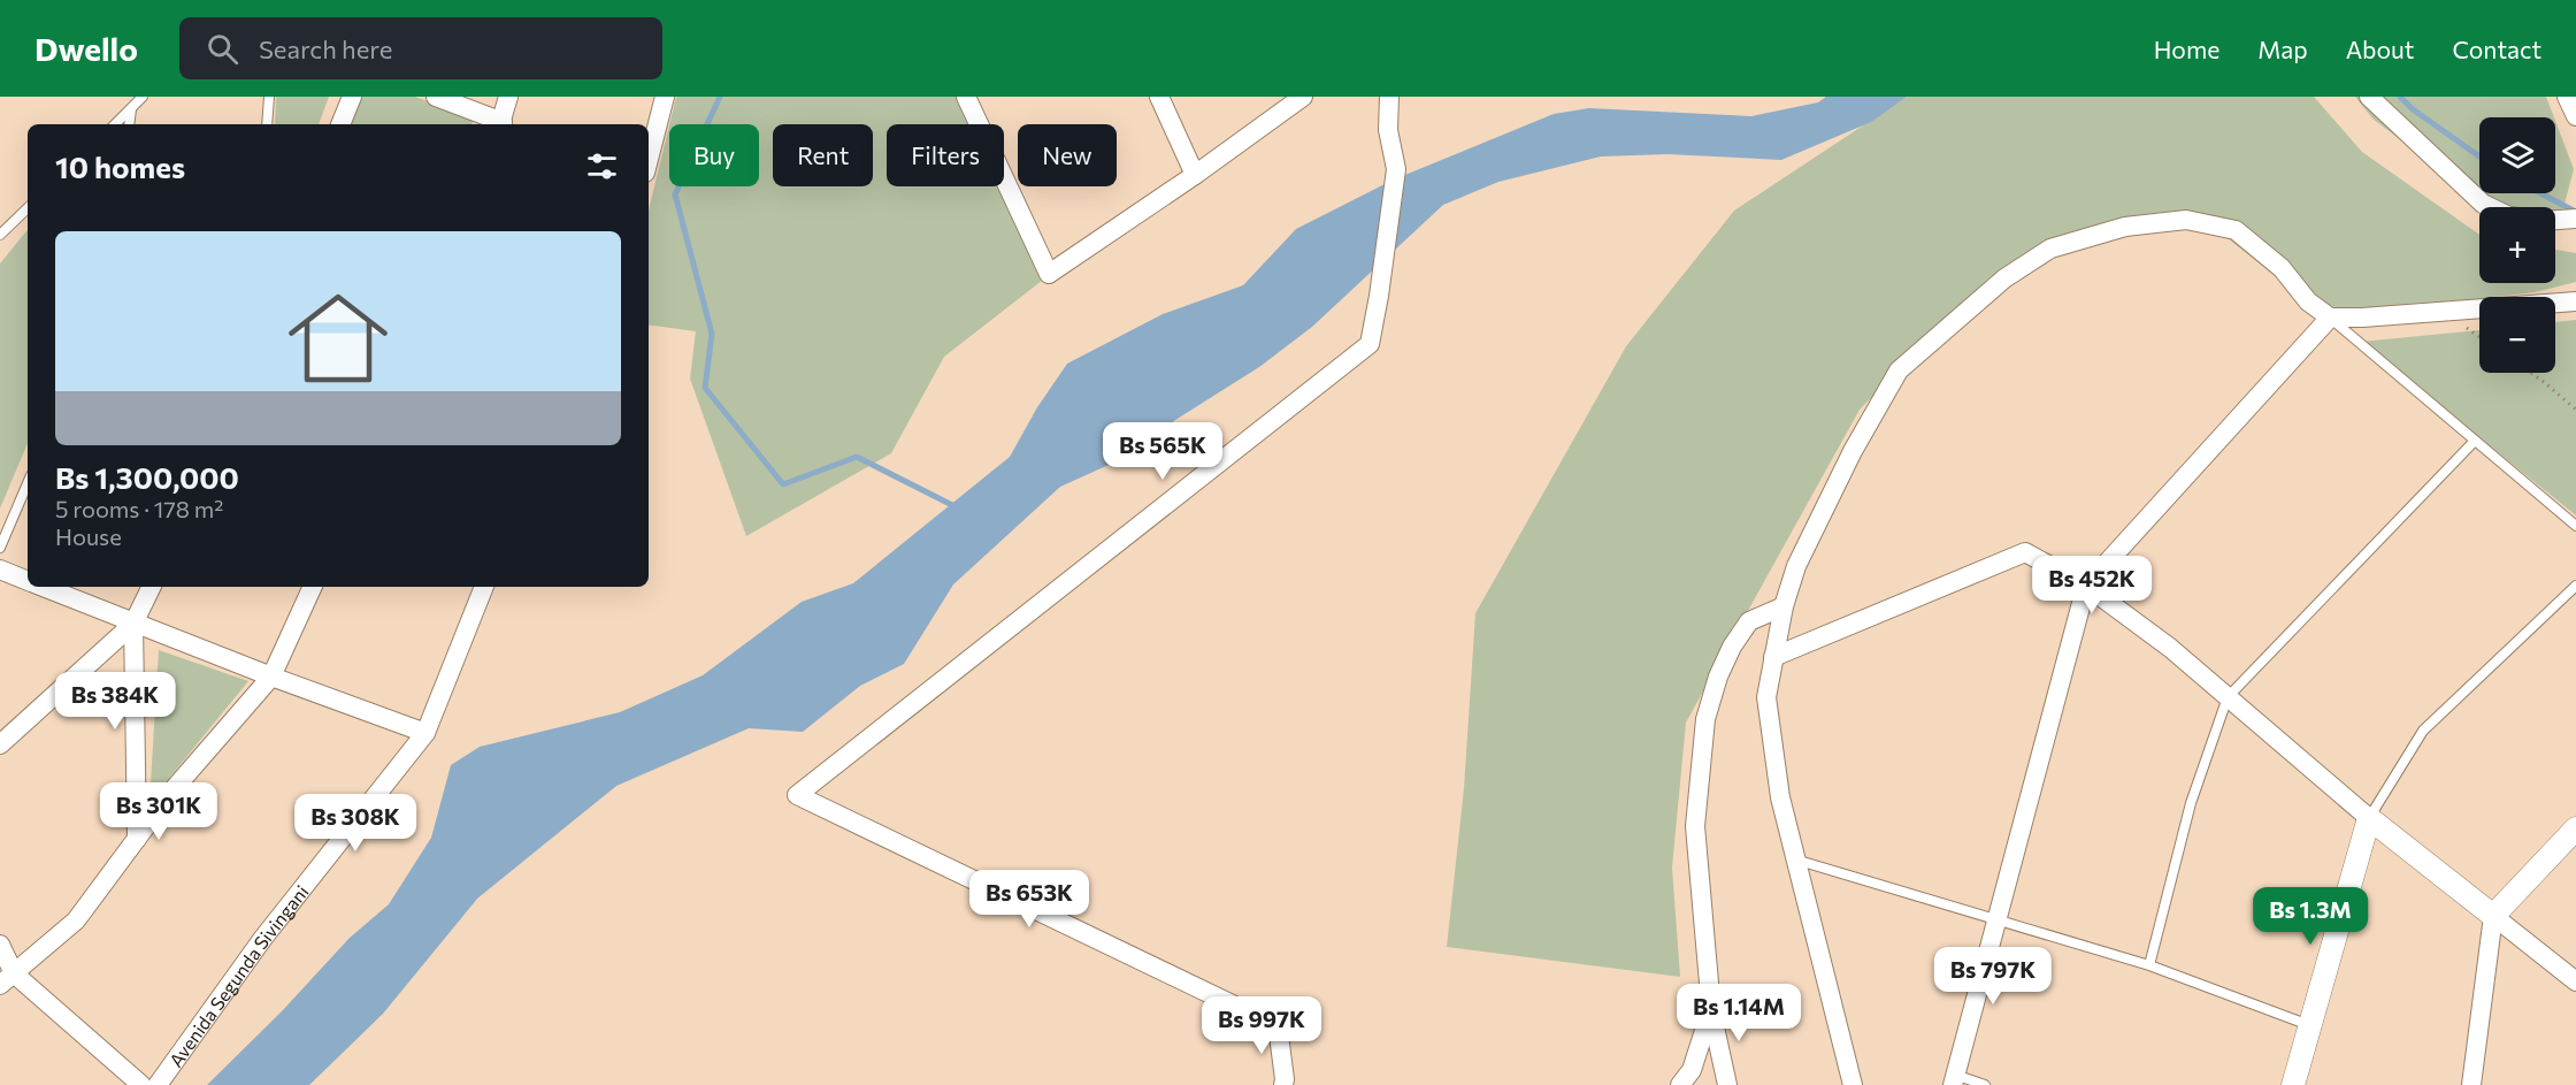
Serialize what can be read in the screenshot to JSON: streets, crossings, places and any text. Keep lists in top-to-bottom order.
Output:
{
  "streets": {
    "street": ["Avenida Segunda Sivingani"]
  },
  "page": {
    "header": "Dwello",
    "search": "Search here",
    "nav": [
      "Home",
      "Map",
      "About",
      "Contact"
    ],
    "map_buttons": ["+", "−"],
    "chip": [
      "Buy",
      "Rent",
      "Filters",
      "New"
    ],
    "heading": "10 homes",
    "list": [
      {
        "name": "Bs 1,300,000",
        "note": "5 rooms · 178 m² · House"
      }
    ],
    "price": [
      "Bs 565K",
      "Bs 452K",
      "Bs 384K",
      "Bs 301K",
      "Bs 308K",
      "Bs 653K",
      "Bs 1.3M",
      "Bs 797K",
      "Bs 1.14M",
      "Bs 997K"
    ]
  }
}
